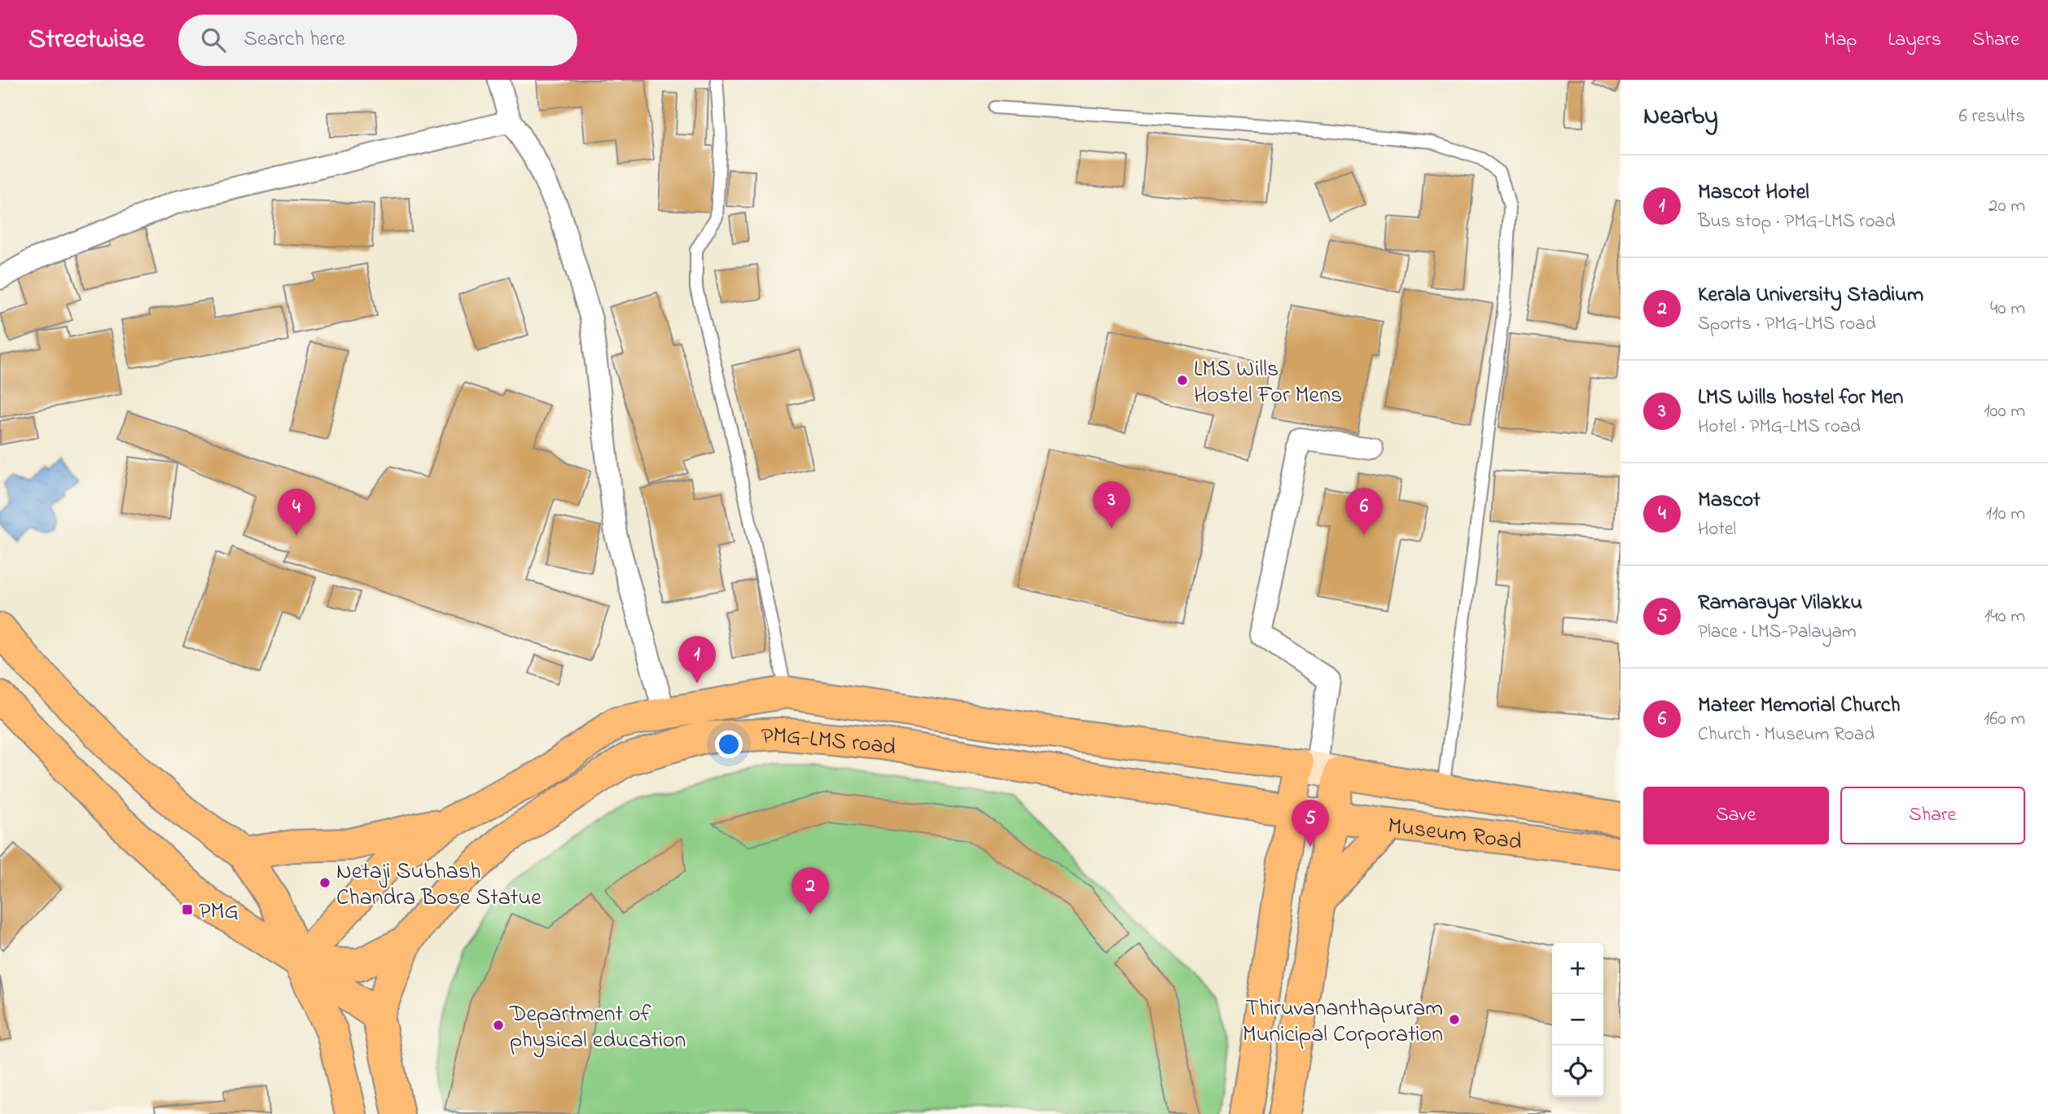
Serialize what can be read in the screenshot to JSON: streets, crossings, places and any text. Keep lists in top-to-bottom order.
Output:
{
  "streets": {
    "main road": ["PMG-LMS road", "Museum Road"]
  },
  "crossings": [
    ["PMG-LMS road", "Museum Road"]
  ],
  "places": {
    "other": [
      "LMS Wills Hostel For Mens",
      "Netaji Subhash Chandra Bose Statue",
      "Thiruvananthapuram Municipal Corporation",
      "Department of physical education"
    ],
    "transit": ["PMG"]
  },
  "page": {
    "header": "Streetwise",
    "search": "Search here",
    "nav": ["Map", "Layers", "Share"],
    "heading": ["Nearby", "6 results"],
    "list": [
      {
        "mark": "1",
        "name": "Mascot Hotel",
        "note": "Bus stop · PMG-LMS road",
        "value": "20 m"
      },
      {
        "mark": "2",
        "name": "Kerala University Stadium",
        "note": "Sports · PMG-LMS road",
        "value": "40 m"
      },
      {
        "mark": "3",
        "name": "LMS Wills hostel for Men",
        "note": "Hotel · PMG-LMS road",
        "value": "100 m"
      },
      {
        "mark": "4",
        "name": "Mascot",
        "note": "Hotel",
        "value": "110 m"
      },
      {
        "mark": "5",
        "name": "Ramarayar Vilakku",
        "note": "Place · LMS-Palayam",
        "value": "140 m"
      },
      {
        "mark": "6",
        "name": "Mateer Memorial Church",
        "note": "Church · Museum Road",
        "value": "160 m"
      }
    ],
    "pins": [
      "3",
      "6",
      "4",
      "1",
      "5",
      "2"
    ],
    "buttons": ["Save", "Share"],
    "map_buttons": ["+", "−"]
  }
}
